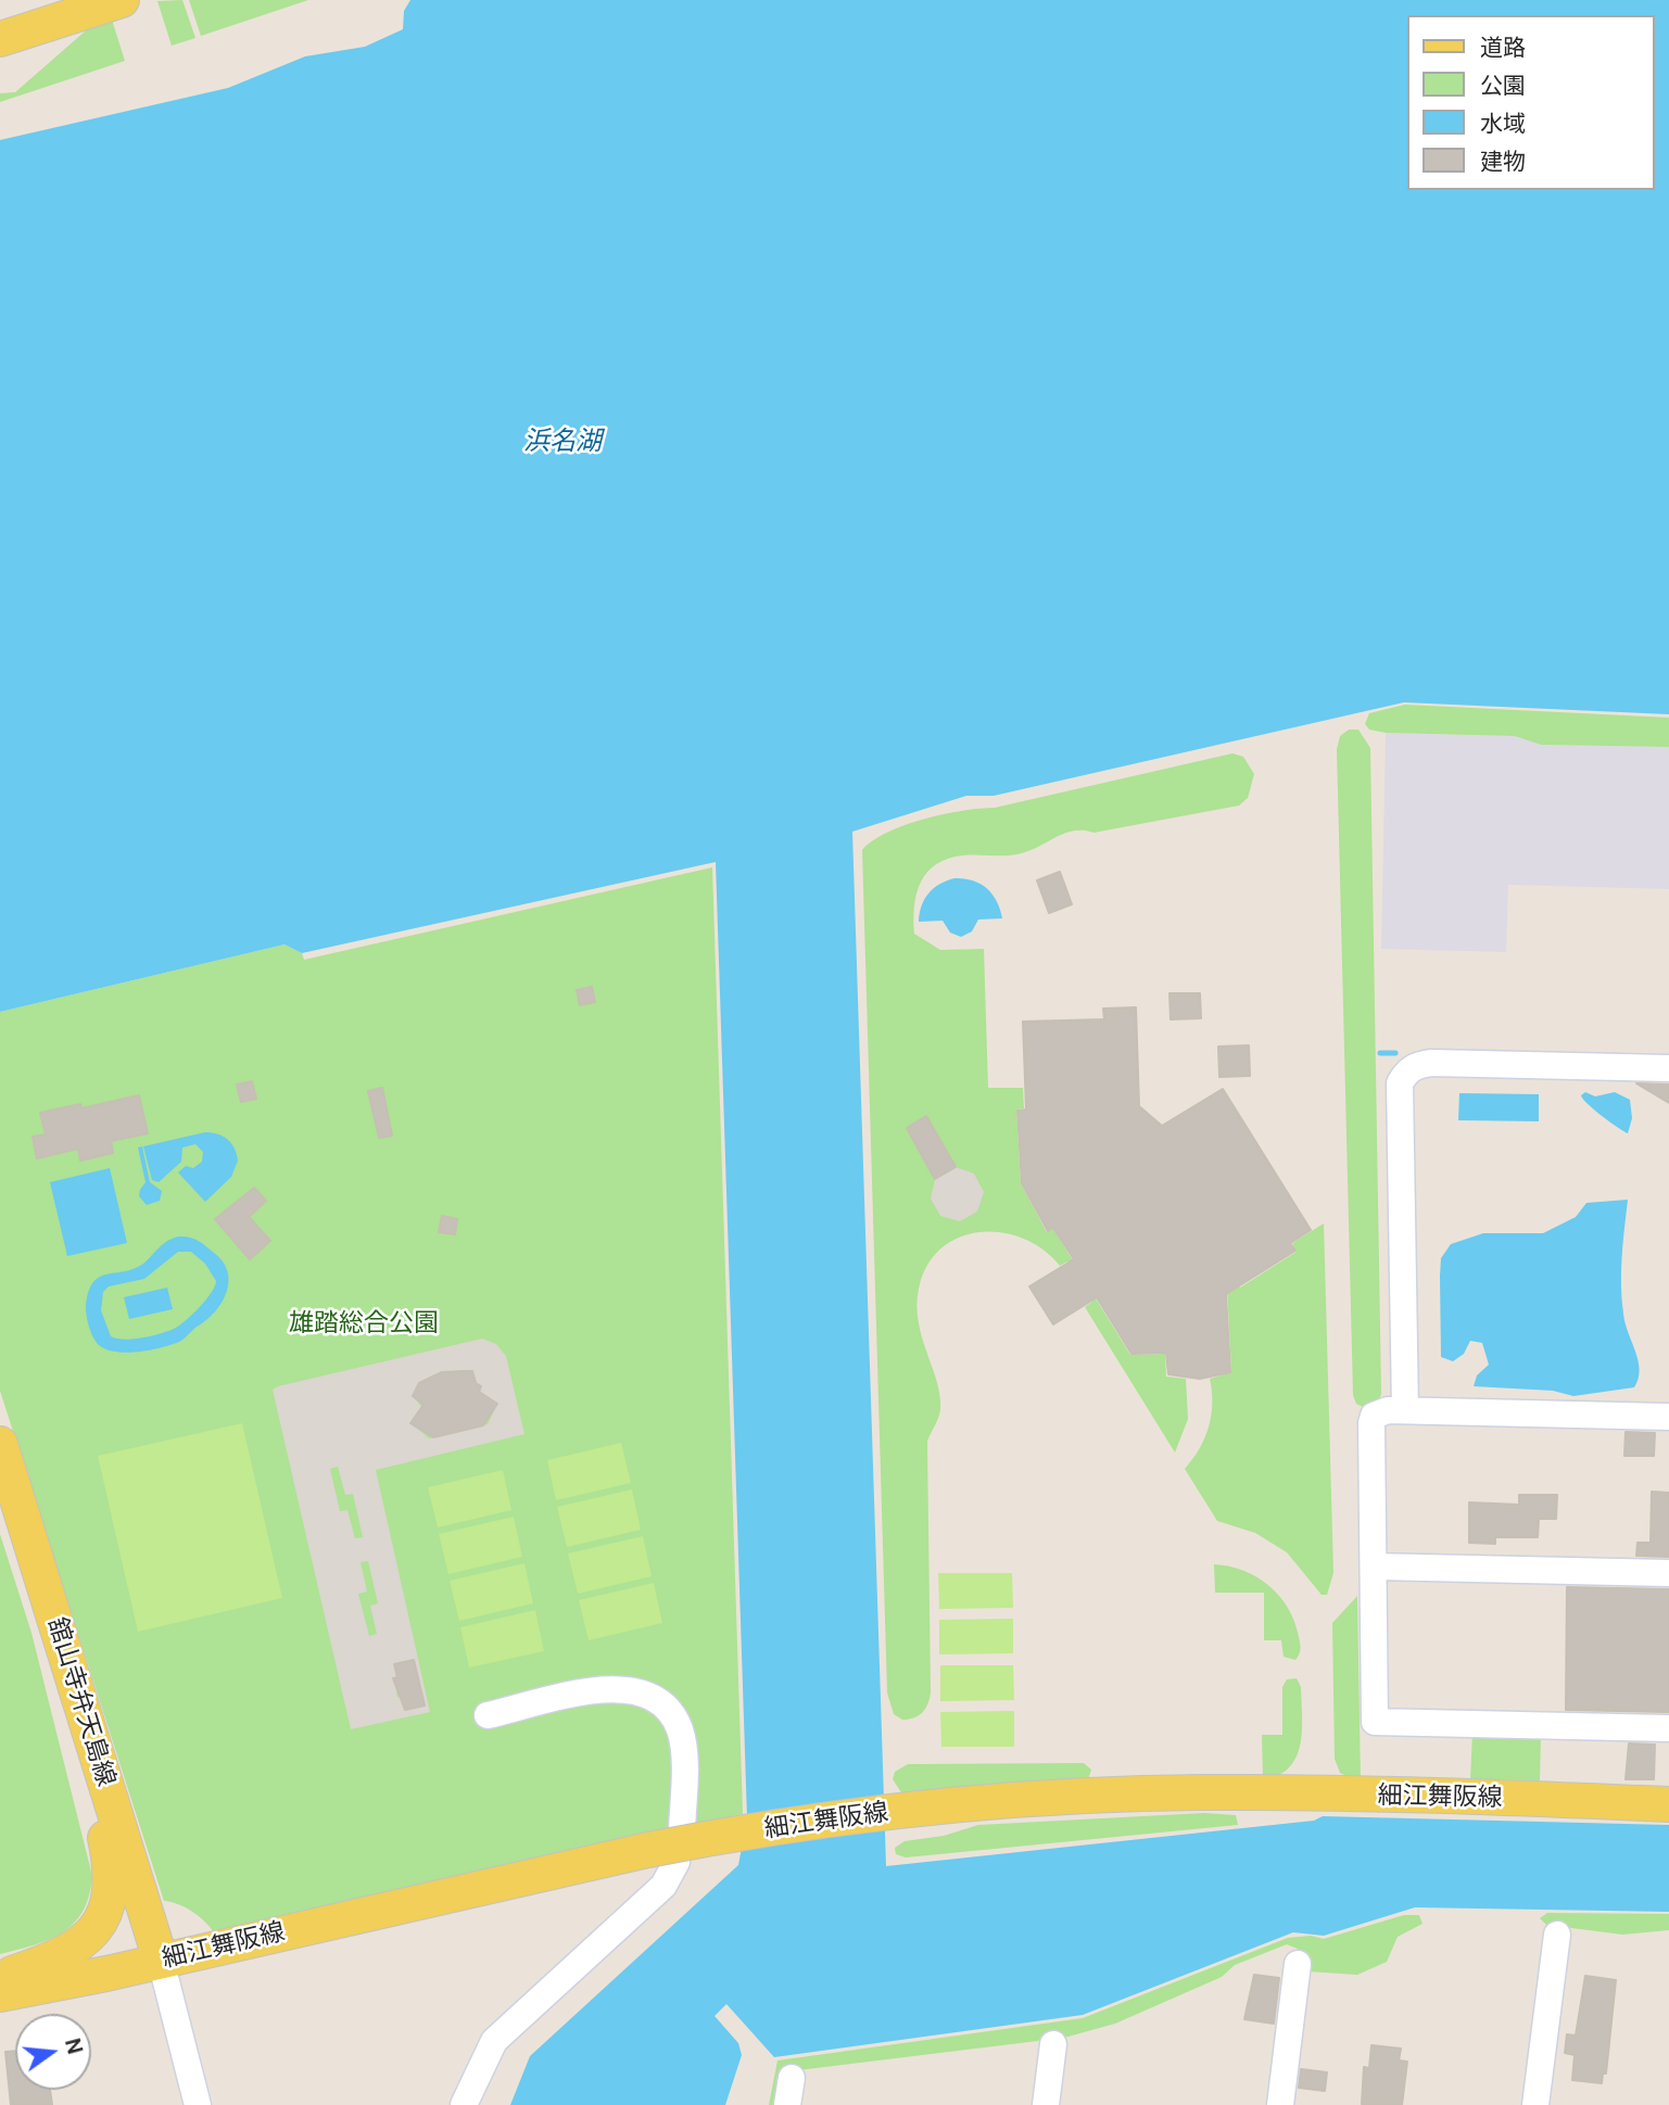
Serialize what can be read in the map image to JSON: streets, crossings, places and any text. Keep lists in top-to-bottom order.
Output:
{
  "streets": {
    "main road": ["舘山寺弁天島線", "細江舞阪線"]
  },
  "crossings": [
    ["舘山寺弁天島線", "細江舞阪線"]
  ],
  "water": ["浜名湖"],
  "parks": ["雄踏総合公園"],
  "legend": [
    "道路",
    "公園",
    "水域",
    "建物"
  ],
  "north": "right"
}
